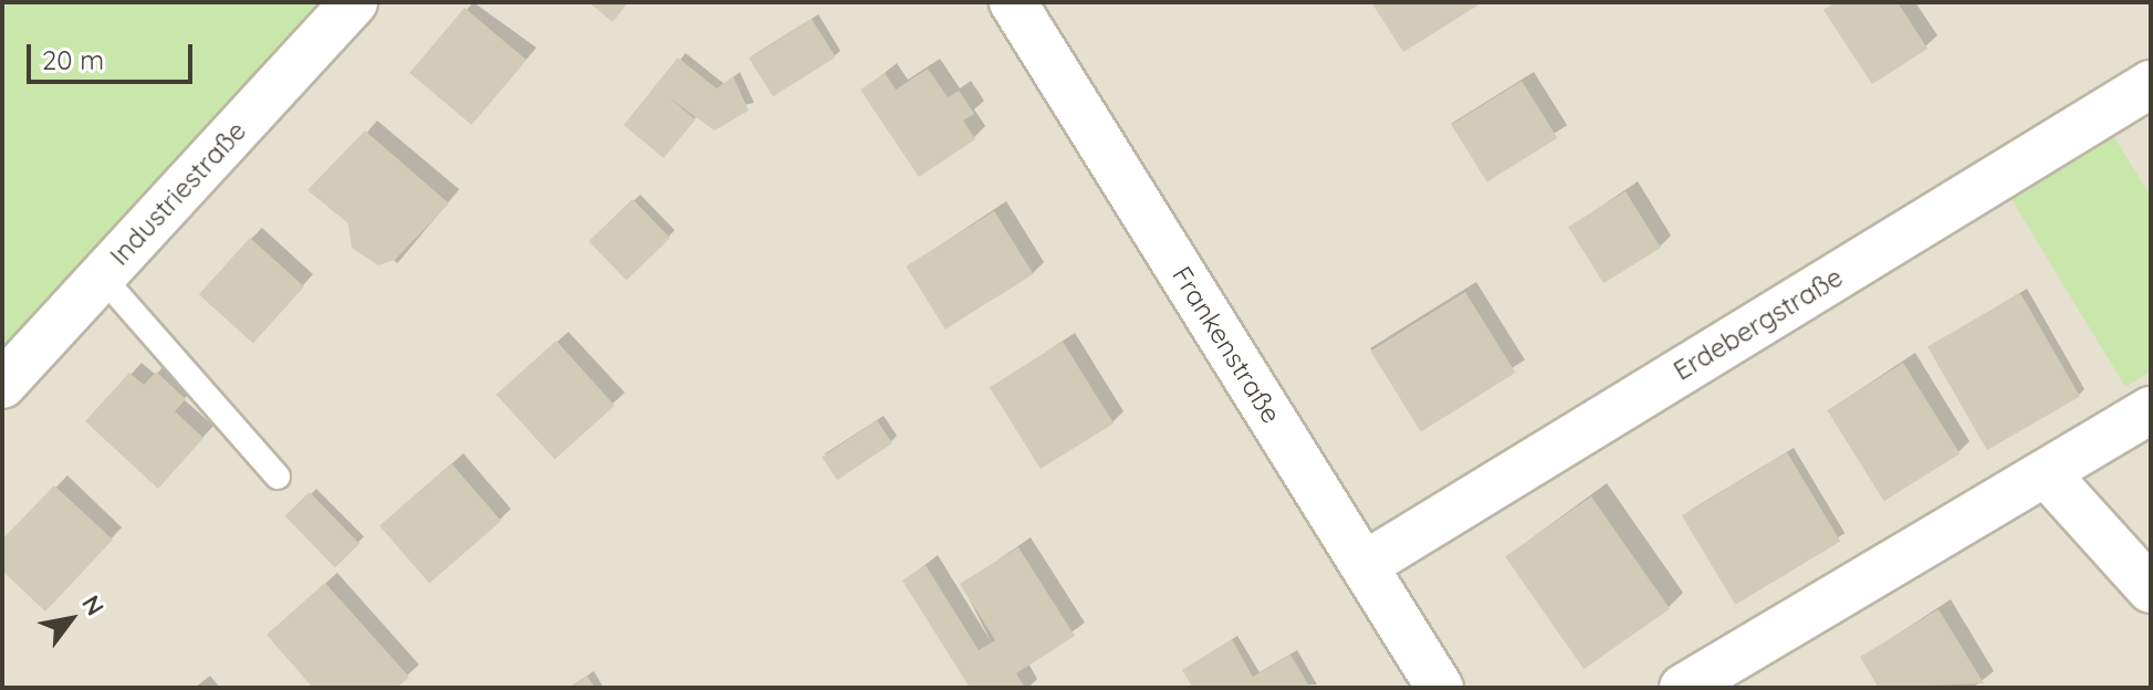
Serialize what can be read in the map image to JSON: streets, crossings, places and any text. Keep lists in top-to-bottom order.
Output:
{
  "streets": {
    "street": ["Industriestraße", "Erdebergstraße", "Frankenstraße"]
  },
  "crossings": [
    ["Erdebergstraße", "Frankenstraße"]
  ],
  "scale_bar": "20 m",
  "north": "top right"
}
